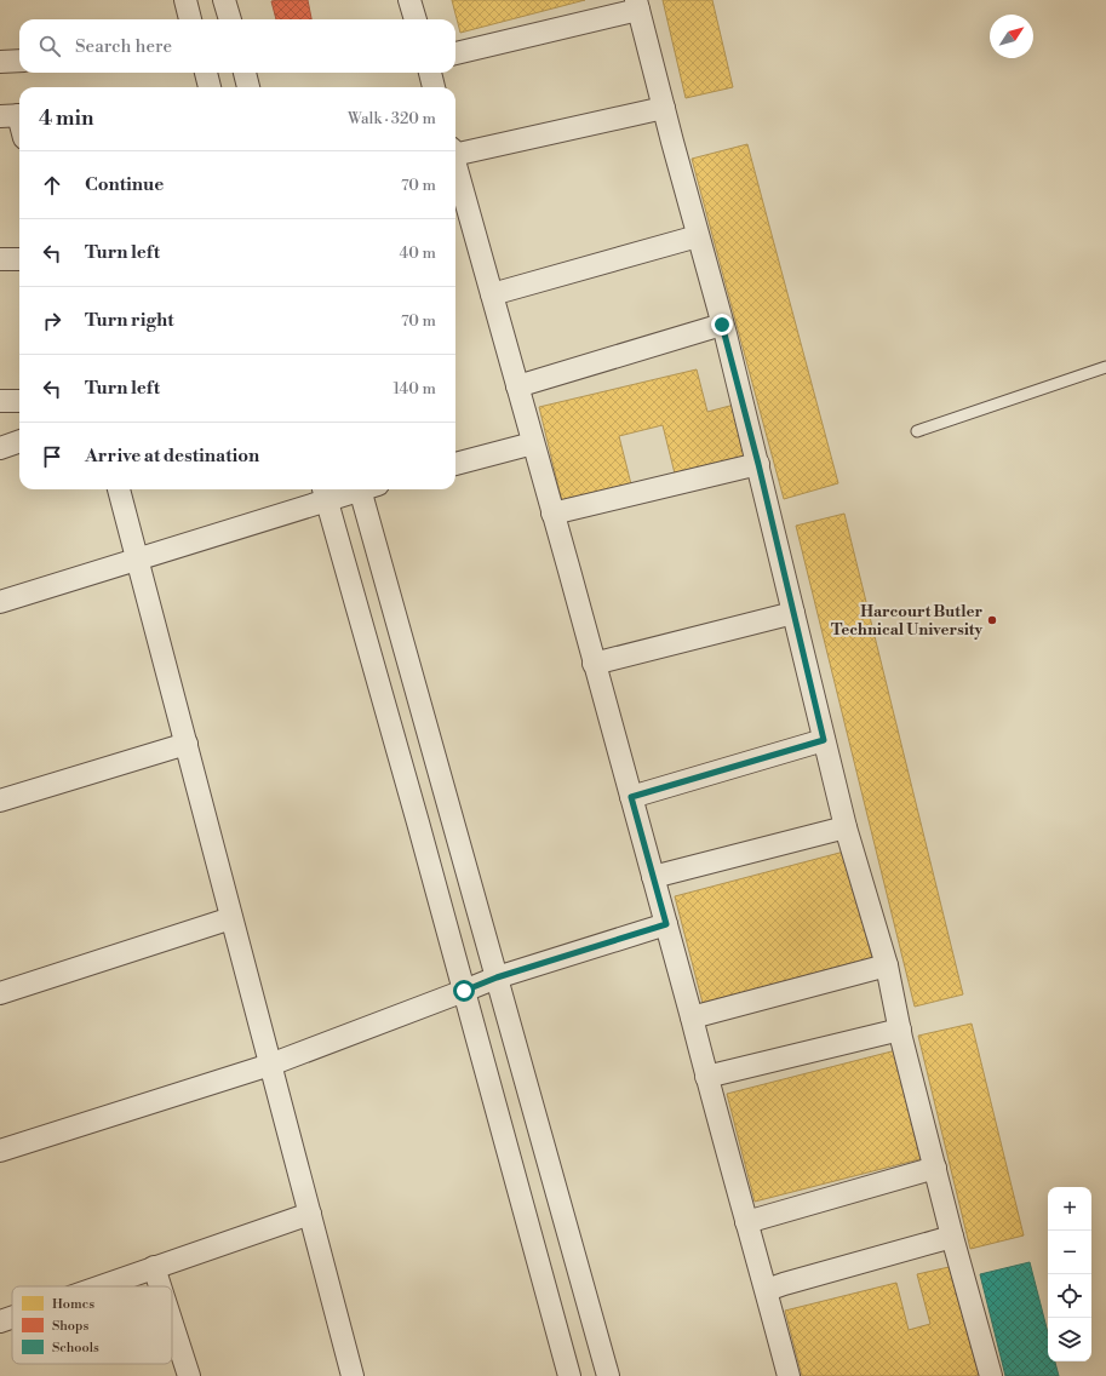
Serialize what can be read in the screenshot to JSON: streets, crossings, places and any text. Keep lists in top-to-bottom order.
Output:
{
  "places": ["Harcourt Butler Technical University"],
  "legend": ["Homes", "Shops", "Schools"],
  "north": "top right",
  "page": {
    "search": "Search here",
    "heading": ["4 min", "Walk · 320 m"],
    "list": [
      ["Continue", "70 m"],
      ["Turn left", "40 m"],
      ["Turn right", "70 m"],
      ["Turn left", "140 m"],
      "Arrive at destination"
    ],
    "map_buttons": ["+", "−"]
  }
}
